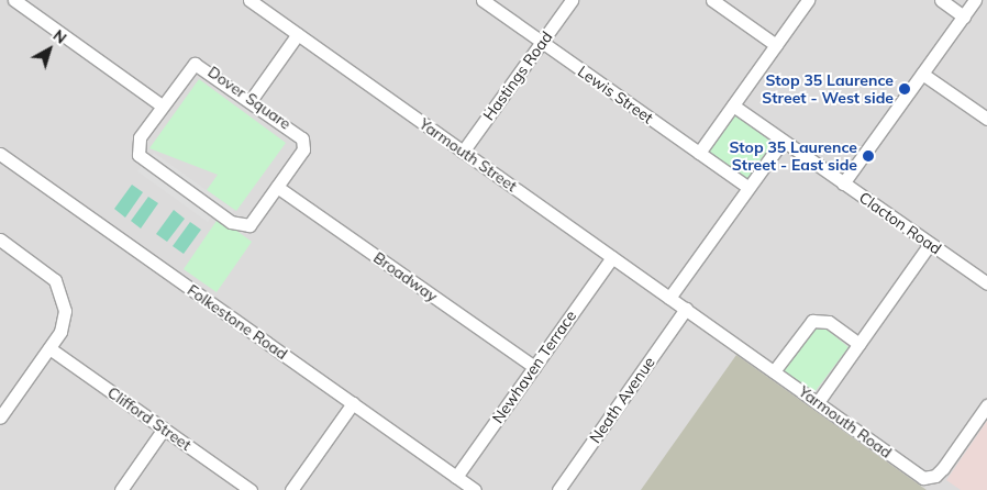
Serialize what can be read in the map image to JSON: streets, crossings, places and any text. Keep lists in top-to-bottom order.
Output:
{
  "streets": {
    "street": [
      "Hastings Road",
      "Lewis Street",
      "Dover Square",
      "Yarmouth Street",
      "Clacton Road",
      "Broadway",
      "Folkestone Road",
      "Newhaven Terrace",
      "Neath Avenue",
      "Clifford Street",
      "Yarmouth Road"
    ]
  },
  "crossings": [
    ["Hastings Road", "Lewis Street"],
    ["Hastings Road", "Yarmouth Street"],
    ["Dover Square", "Broadway"],
    ["Yarmouth Street", "Newhaven Terrace"],
    ["Yarmouth Street", "Neath Avenue"],
    ["Yarmouth Street", "Yarmouth Road"],
    ["Broadway", "Newhaven Terrace"],
    ["Folkestone Road", "Newhaven Terrace"],
    ["Neath Avenue", "Yarmouth Road"]
  ],
  "places": ["Stop 35 Laurence Street - West side", "Stop 35 Laurence Street - East side"],
  "north": "top right"
}
